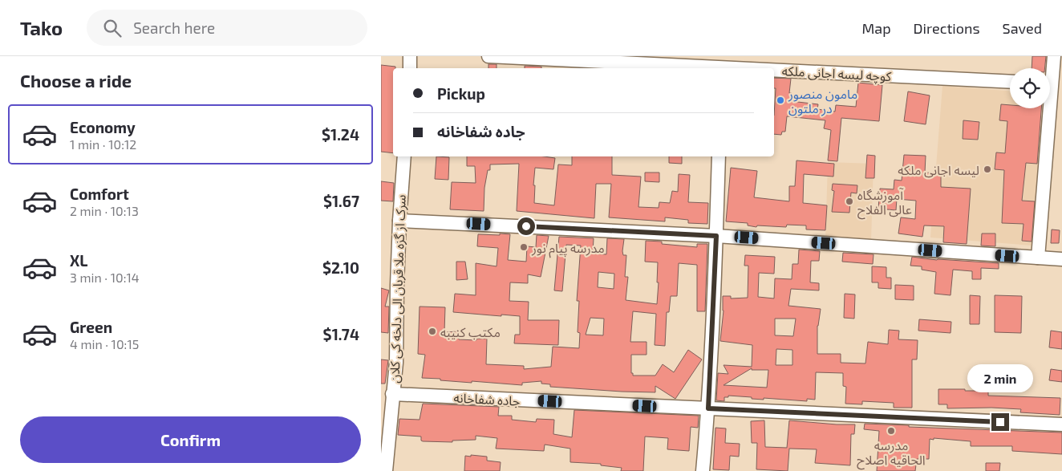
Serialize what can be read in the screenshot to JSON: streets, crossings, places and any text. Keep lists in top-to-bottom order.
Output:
{
  "streets": {
    "street": ["کوچه لیسه اجانی ملکه", "سرک از گزه ملا قربان الی دلخه کی کلان", "جاده شفاخانه"]
  },
  "crossings": [
    ["سرک از گزه ملا قربان الی دلخه کی کلان", "جاده شفاخانه"]
  ],
  "places": [
    "مامون منصور در ملتون",
    "لیسه اجانی ملکه",
    "آموزشگاه عالی الفلاح",
    "مدرسه پیام نور",
    "مکتب کنیبه",
    "مدرسه الحاقیه اصلاح"
  ],
  "page": {
    "header": "Tako",
    "search": "Search here",
    "nav": ["Map", "Directions", "Saved"],
    "heading": "Choose a ride",
    "banner": ["Pickup", "جاده شفاخانه"],
    "list": [
      {
        "name": "Economy",
        "note": "1 min · 10:12",
        "value": "$1.24"
      },
      {
        "name": "Comfort",
        "note": "2 min · 10:13",
        "value": "$1.67"
      },
      {
        "name": "XL",
        "note": "3 min · 10:14",
        "value": "$2.10"
      },
      {
        "name": "Green",
        "note": "4 min · 10:15",
        "value": "$1.74"
      }
    ],
    "bubble": "2 min",
    "buttons": "Confirm"
  }
}
